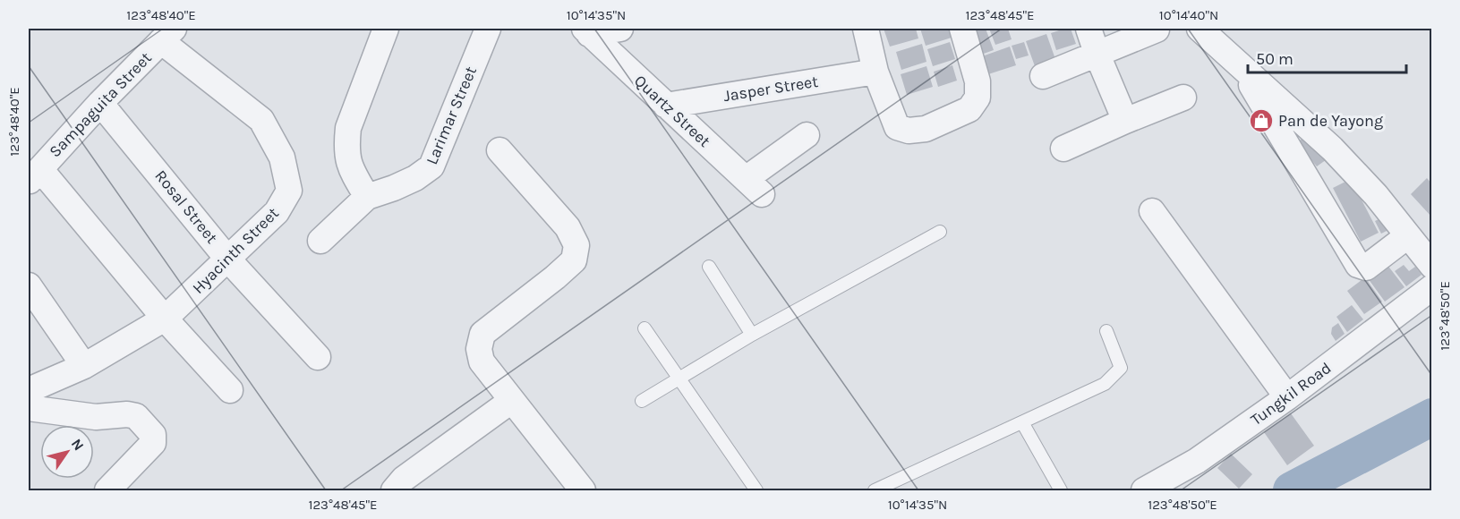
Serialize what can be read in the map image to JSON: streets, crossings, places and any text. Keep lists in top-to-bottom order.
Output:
{
  "streets": {
    "street": [
      "Jasper Street",
      "Sampaguita Street",
      "Quartz Street",
      "Larimar Street",
      "Rosal Street",
      "Hyacinth Street",
      "Tungkil Road"
    ]
  },
  "crossings": [
    ["Jasper Street", "Quartz Street"],
    ["Sampaguita Street", "Rosal Street"],
    ["Sampaguita Street", "Hyacinth Street"],
    ["Rosal Street", "Hyacinth Street"]
  ],
  "places": {
    "shop": ["Pan de Yayong"]
  },
  "scale_bar": "50 m",
  "north": "top right",
  "coordinates": [
    "123°48'40\"E",
    "10°14'35\"N",
    "123°48'45\"E",
    "10°14'40\"N",
    "123°48'50\"E"
  ]
}
